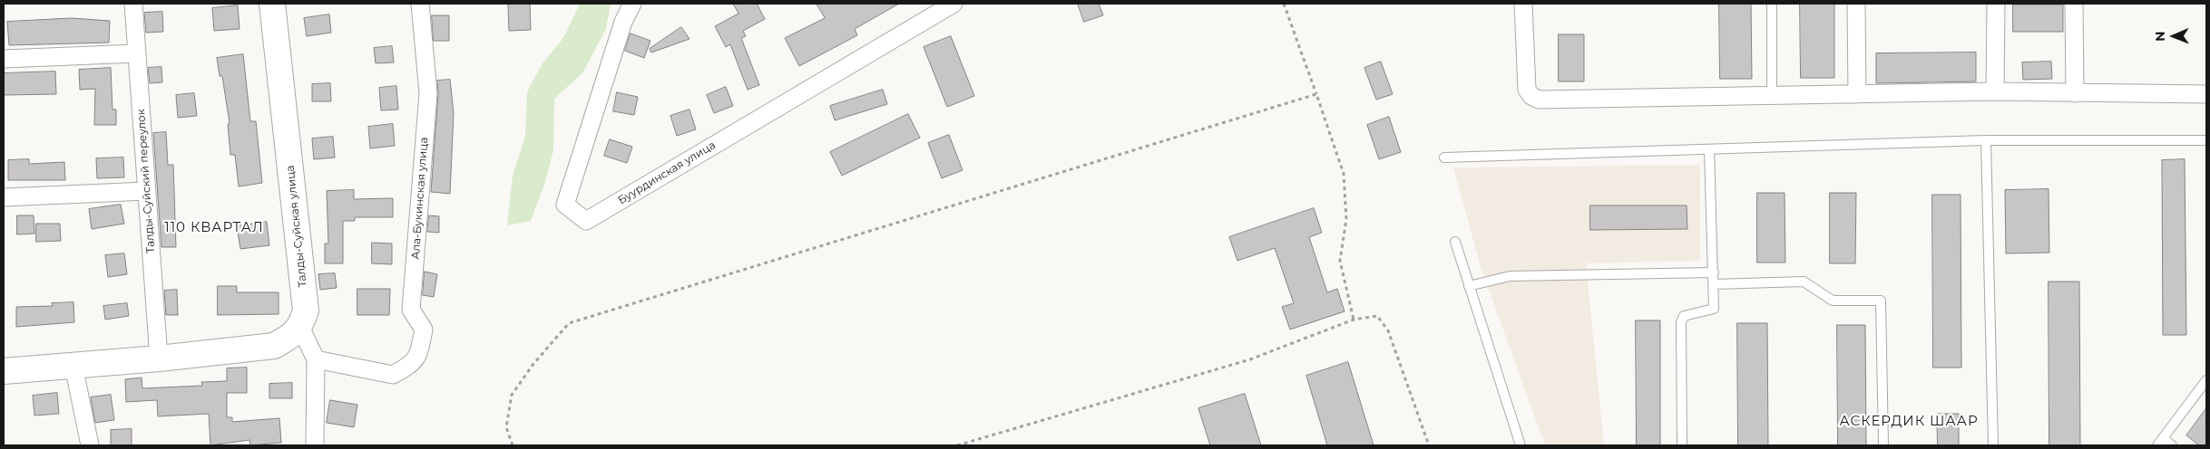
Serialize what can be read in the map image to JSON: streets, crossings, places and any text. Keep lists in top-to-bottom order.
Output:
{
  "streets": {
    "street": [
      "Буурдинская улица",
      "Талды-Суйский переулок",
      "Ала-Букинская улица",
      "Талды-Суйская улица"
    ]
  },
  "districts": ["110 КВАРТАЛ", "АСКЕРДИК ШААР"],
  "north": "left"
}
